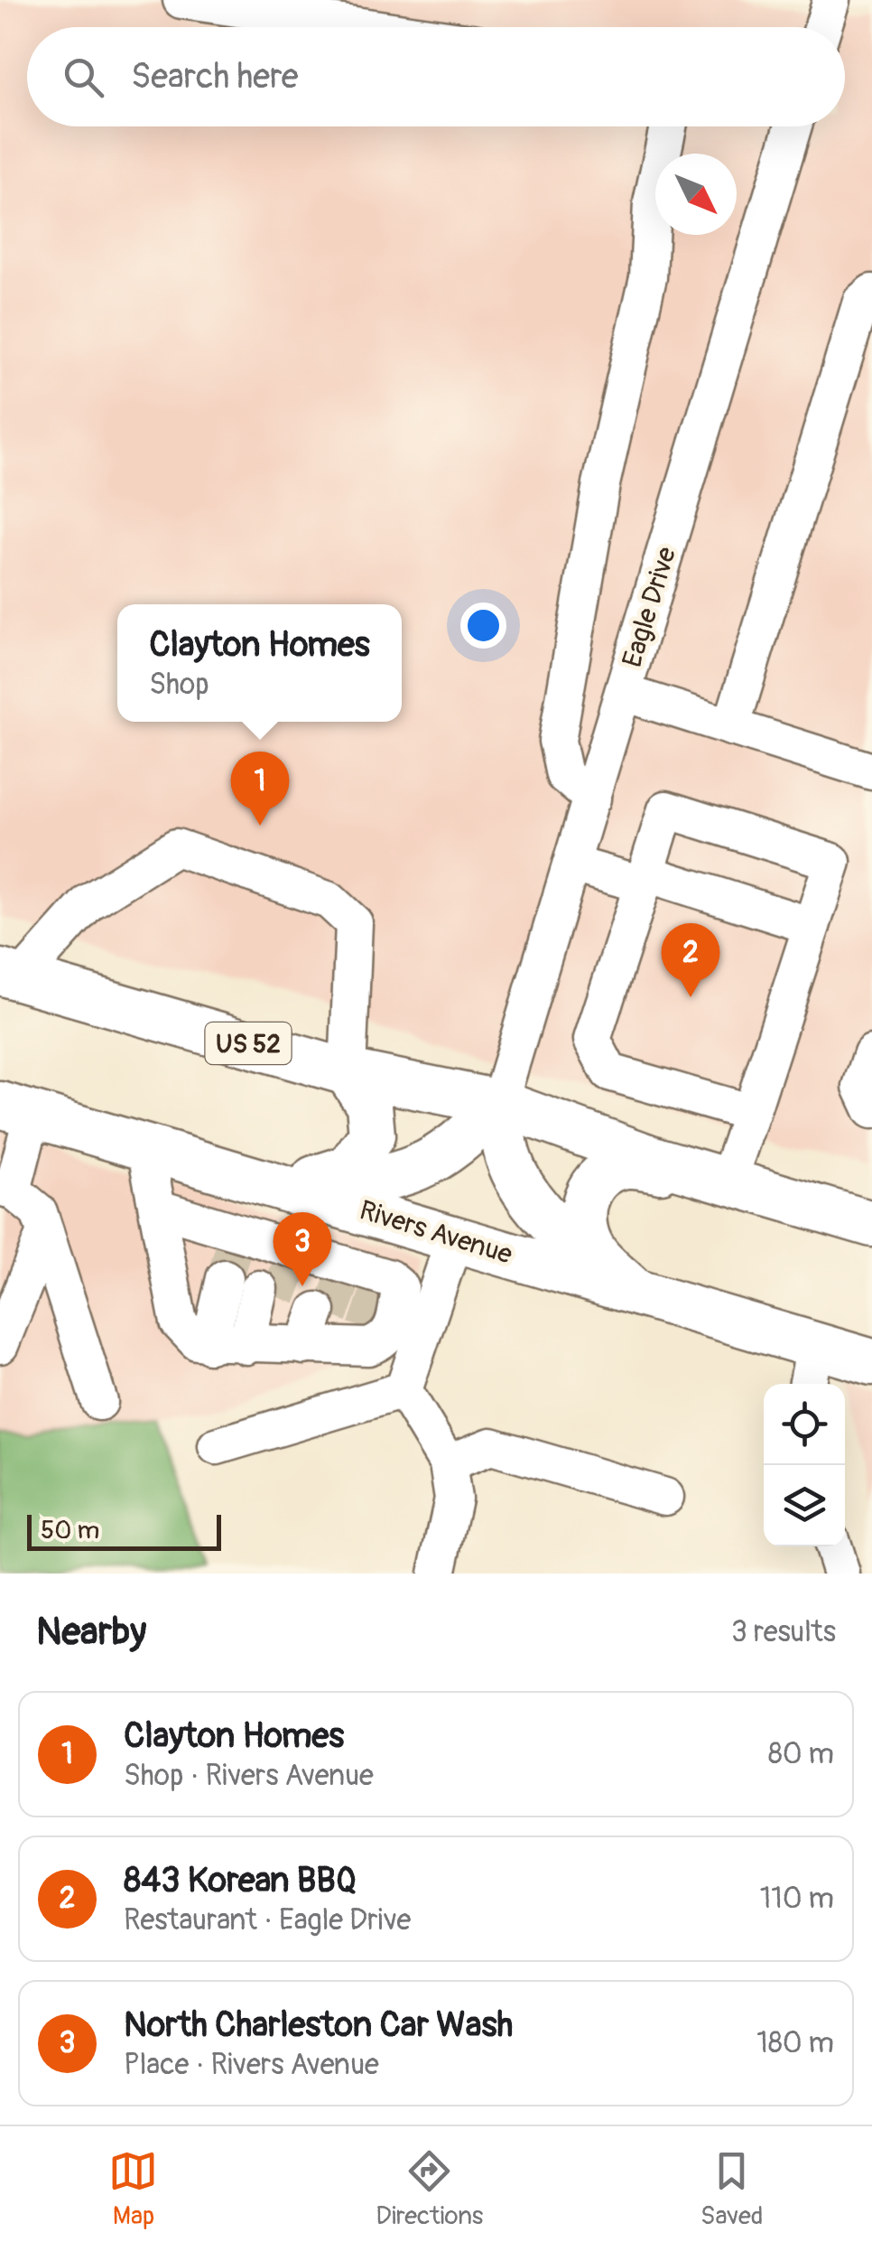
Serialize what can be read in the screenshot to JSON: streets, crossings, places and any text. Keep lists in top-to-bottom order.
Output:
{
  "streets": {
    "main road": ["US 52", "Rivers Avenue"],
    "street": ["Eagle Drive"]
  },
  "crossings": [
    ["Eagle Drive", "US 52"]
  ],
  "scale_bar": "50 m",
  "north": "bottom right",
  "page": {
    "search": "Search here",
    "popup": ["Clayton Homes", "Shop"],
    "pins": ["1", "2", "3"],
    "scale": "50 m",
    "heading": ["Nearby", "3 results"],
    "list": [
      {
        "mark": "1",
        "name": "Clayton Homes",
        "note": "Shop · Rivers Avenue",
        "value": "80 m"
      },
      {
        "mark": "2",
        "name": "843 Korean BBQ",
        "note": "Restaurant · Eagle Drive",
        "value": "110 m"
      },
      {
        "mark": "3",
        "name": "North Charleston Car Wash",
        "note": "Place · Rivers Avenue",
        "value": "180 m"
      }
    ],
    "nav": ["Map", "Directions", "Saved"]
  }
}
